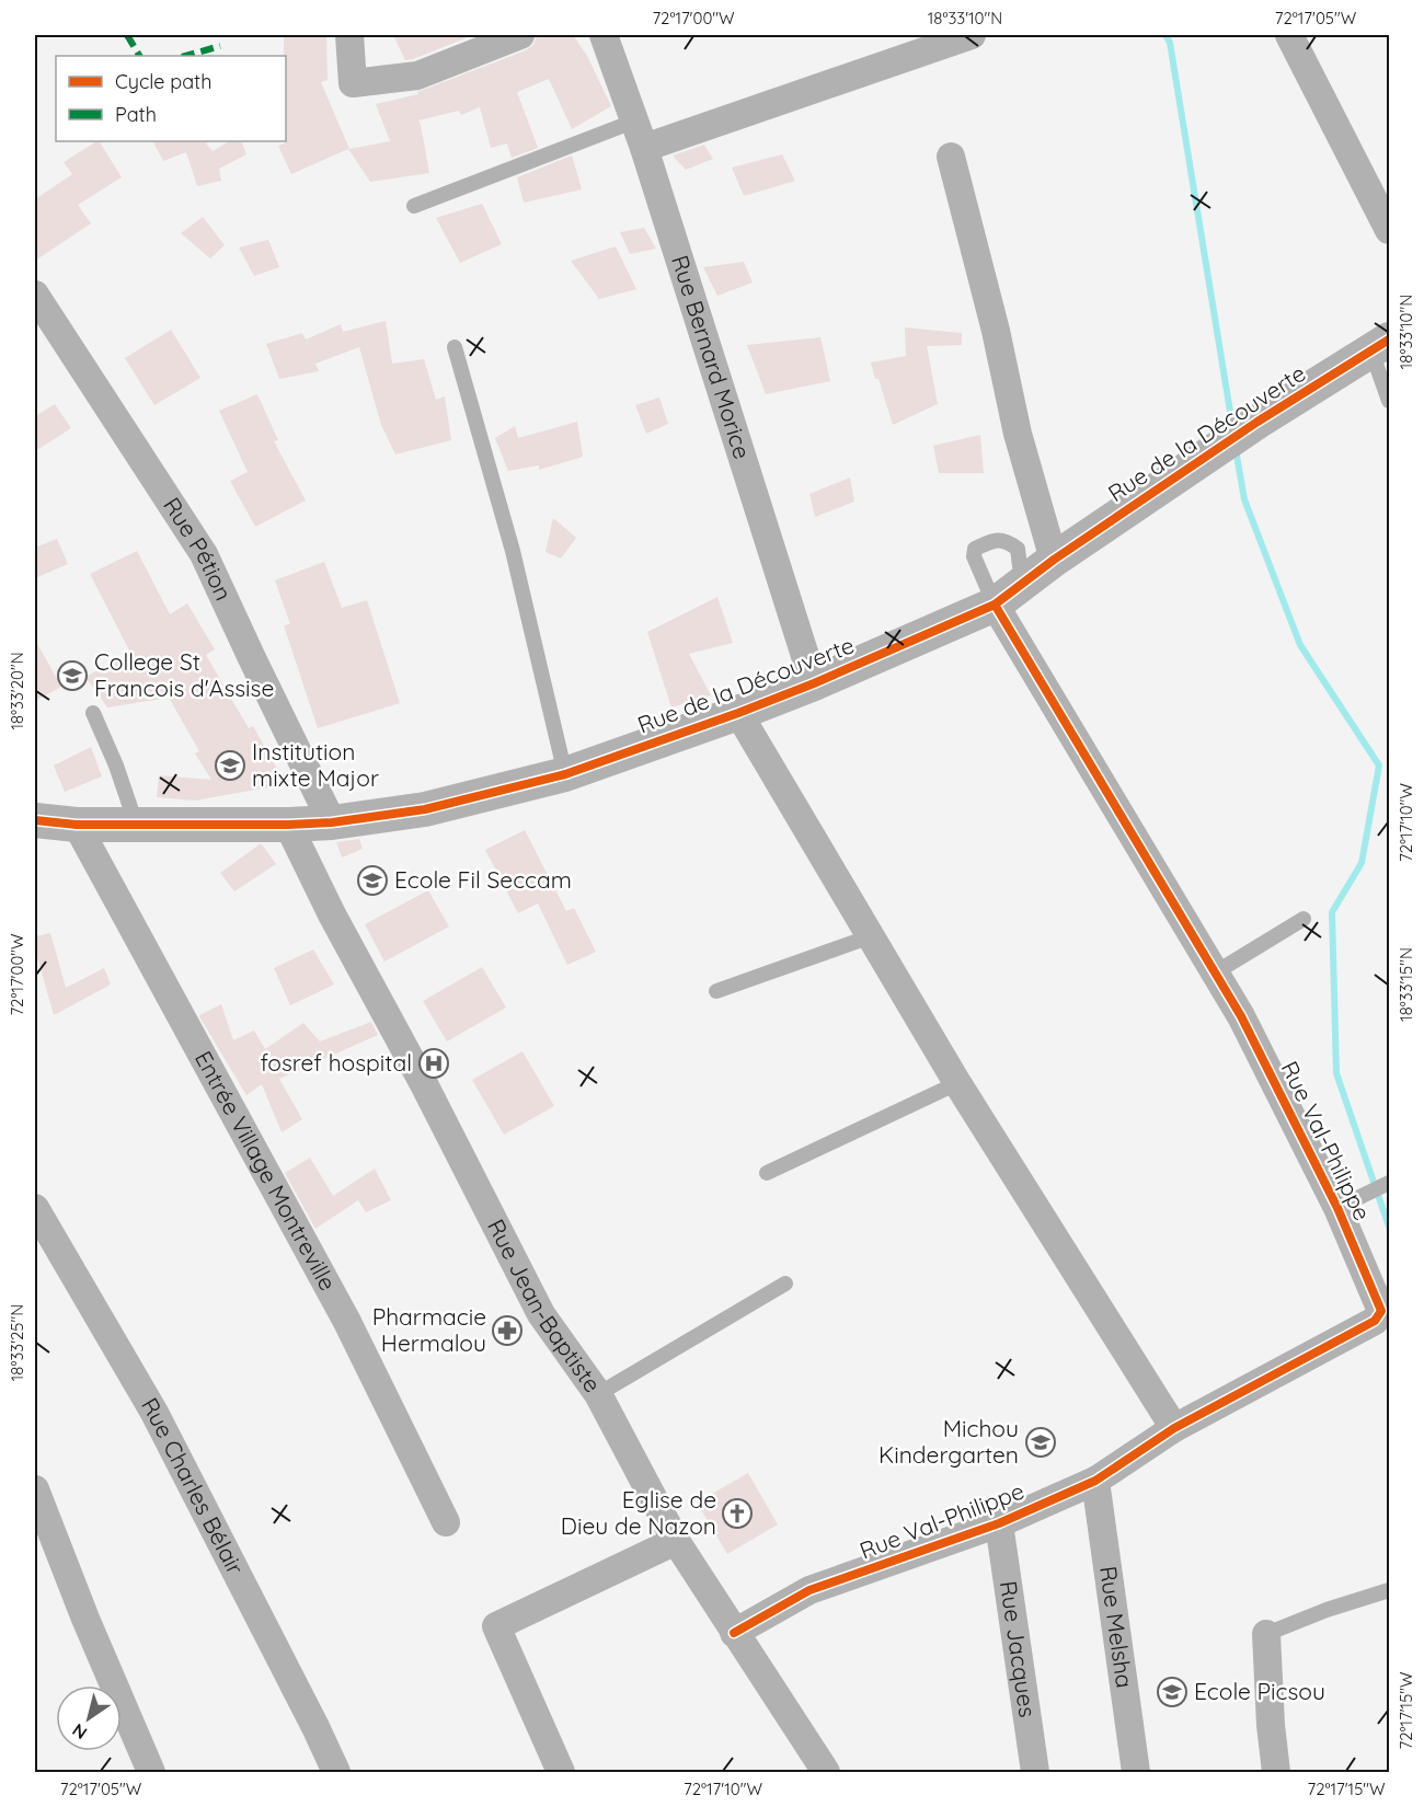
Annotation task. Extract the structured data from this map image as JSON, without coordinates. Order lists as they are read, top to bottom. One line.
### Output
{"streets":{"street":["Rue Bernard Morice","Rue de la Découverte","Rue Pétion","Rue Val-Philippe","Entrée Village Montreville","Rue Jean-Baptiste","Rue Charles Bélair","Rue Melsha","Rue Jacques"]},"crossings":[["Rue Bernard Morice","Rue de la Découverte"],["Rue de la Découverte","Rue Pétion"],["Rue de la Découverte","Rue Val-Philippe"],["Rue de la Découverte","Entrée Village Montreville"],["Rue de la Découverte","Rue Jean-Baptiste"],["Rue Val-Philippe","Rue Jean-Baptiste"],["Rue Val-Philippe","Rue Melsha"],["Rue Val-Philippe","Rue Jacques"]],"places":{"school or university":["College St Francois d'Assise","Institution mixte Major","Ecole Fil Seccam","Michou Kindergarten","Ecole Picsou"],"hospital":["fosref hospital"],"pharmacy":["Pharmacie Hermalou"],"church":["Eglise de Dieu de Nazon"]},"legend":["Cycle path","Path"],"north":"bottom left","coordinates":["72°17'00\"W","18°33'10\"N","72°17'05\"W","18°33'20\"N","72°17'10\"W","18°33'15\"N","18°33'25\"N","72°17'15\"W"]}
